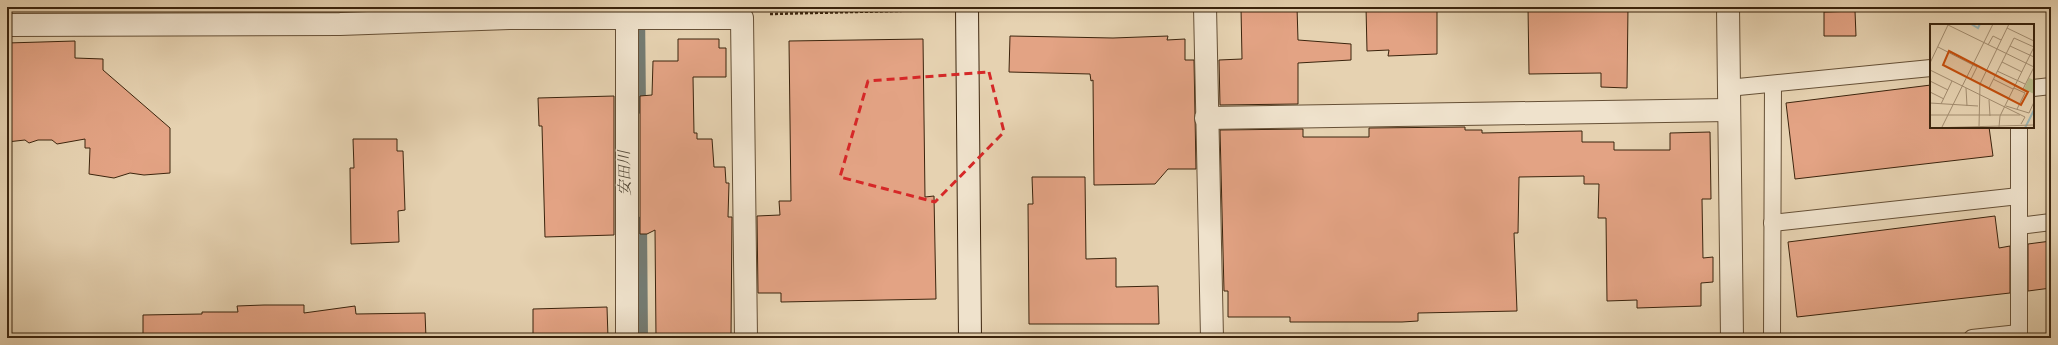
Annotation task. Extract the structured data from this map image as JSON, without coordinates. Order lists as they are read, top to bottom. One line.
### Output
{"water":["安田川"]}
